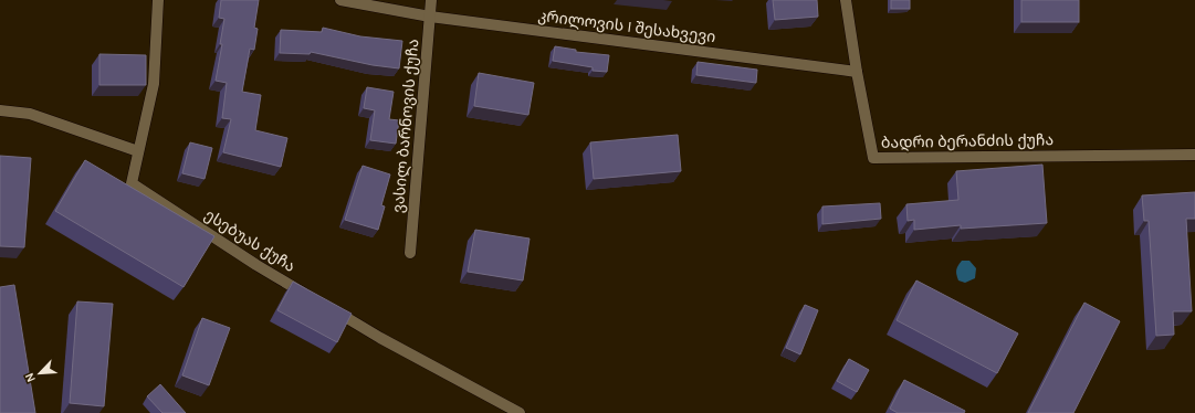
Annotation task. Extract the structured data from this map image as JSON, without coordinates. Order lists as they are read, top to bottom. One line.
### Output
{"streets":{"street":["კრილოვის I შესახვევი","ვასილ ბარნოვის ქუჩა","ბადრი ბერანძის ქუჩა","ესებუას ქუჩა"]},"crossings":[["კრილოვის I შესახვევი","ვასილ ბარნოვის ქუჩა"],["კრილოვის I შესახვევი","ბადრი ბერანძის ქუჩა"]],"north":"bottom left"}
